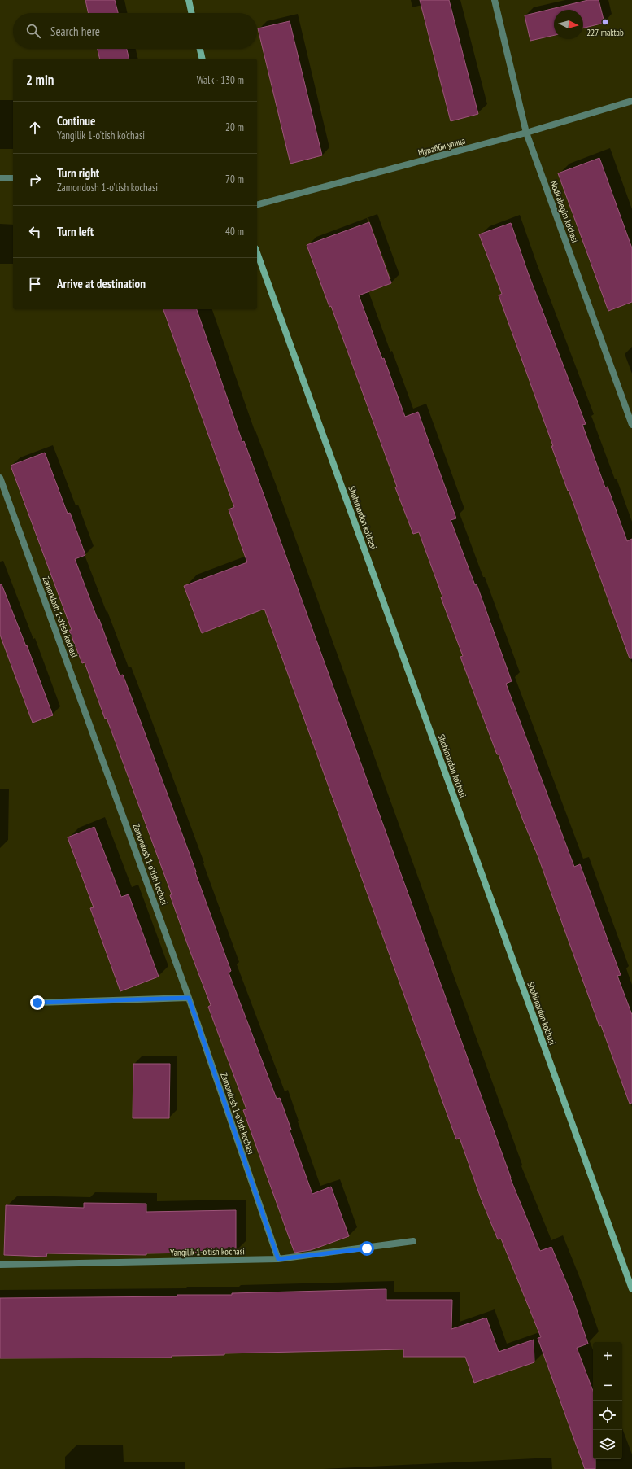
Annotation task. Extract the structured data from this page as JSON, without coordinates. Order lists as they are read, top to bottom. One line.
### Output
{"streets":{"main road":["Shohimardon ko'chasi"],"street":["Мурабби улица","Nodirabegim ko'chasi","Zamondosh 1-o'tish kochasi","Yangilik 1-o'tish ko'chasi"]},"crossings":[["Мурабби улица","Nodirabegim ko'chasi"],["Zamondosh 1-o'tish kochasi","Yangilik 1-o'tish ko'chasi"]],"places":["227-maktab"],"north":"right","page":{"search":"Search here","heading":["2 min","Walk · 130 m"],"list":[["Continue","Yangilik 1-o'tish ko'chasi","20 m"],["Turn right","Zamondosh 1-o'tish kochasi","70 m"],["Turn left","40 m"],"Arrive at destination"],"map_buttons":["+","−"]}}
